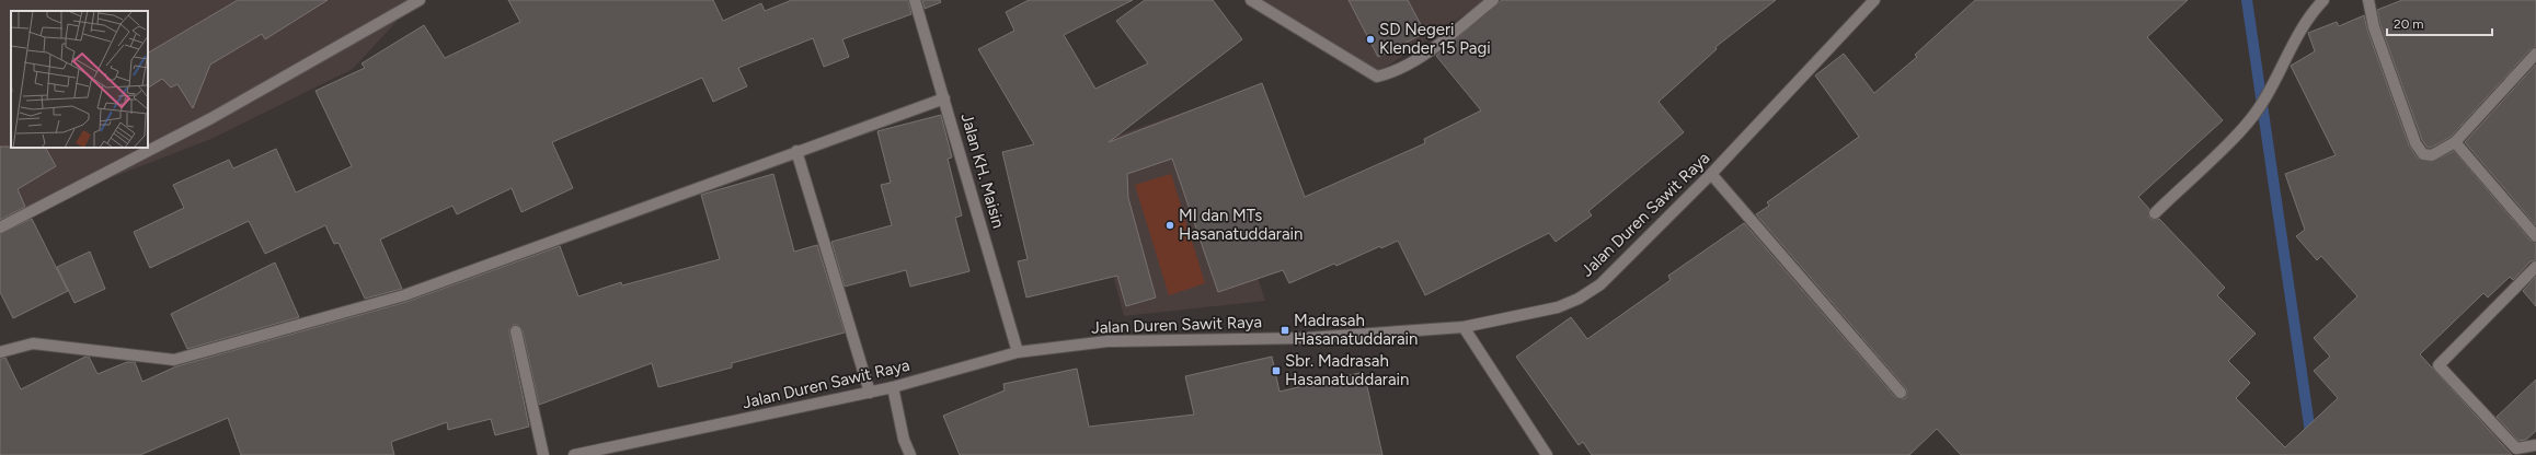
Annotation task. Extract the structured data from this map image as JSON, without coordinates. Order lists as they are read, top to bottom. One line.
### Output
{"streets":{"street":["Jalan KH. Maisin","Jalan Duren Sawit Raya"]},"crossings":[["Jalan KH. Maisin","Jalan Duren Sawit Raya"]],"places":{"other":["SD Negeri Klender 15 Pagi","MI dan MTs Hasanatuddarain"],"transit":["Madrasah Hasanatuddarain","Sbr. Madrasah Hasanatuddarain"]},"scale_bar":"20 m"}
